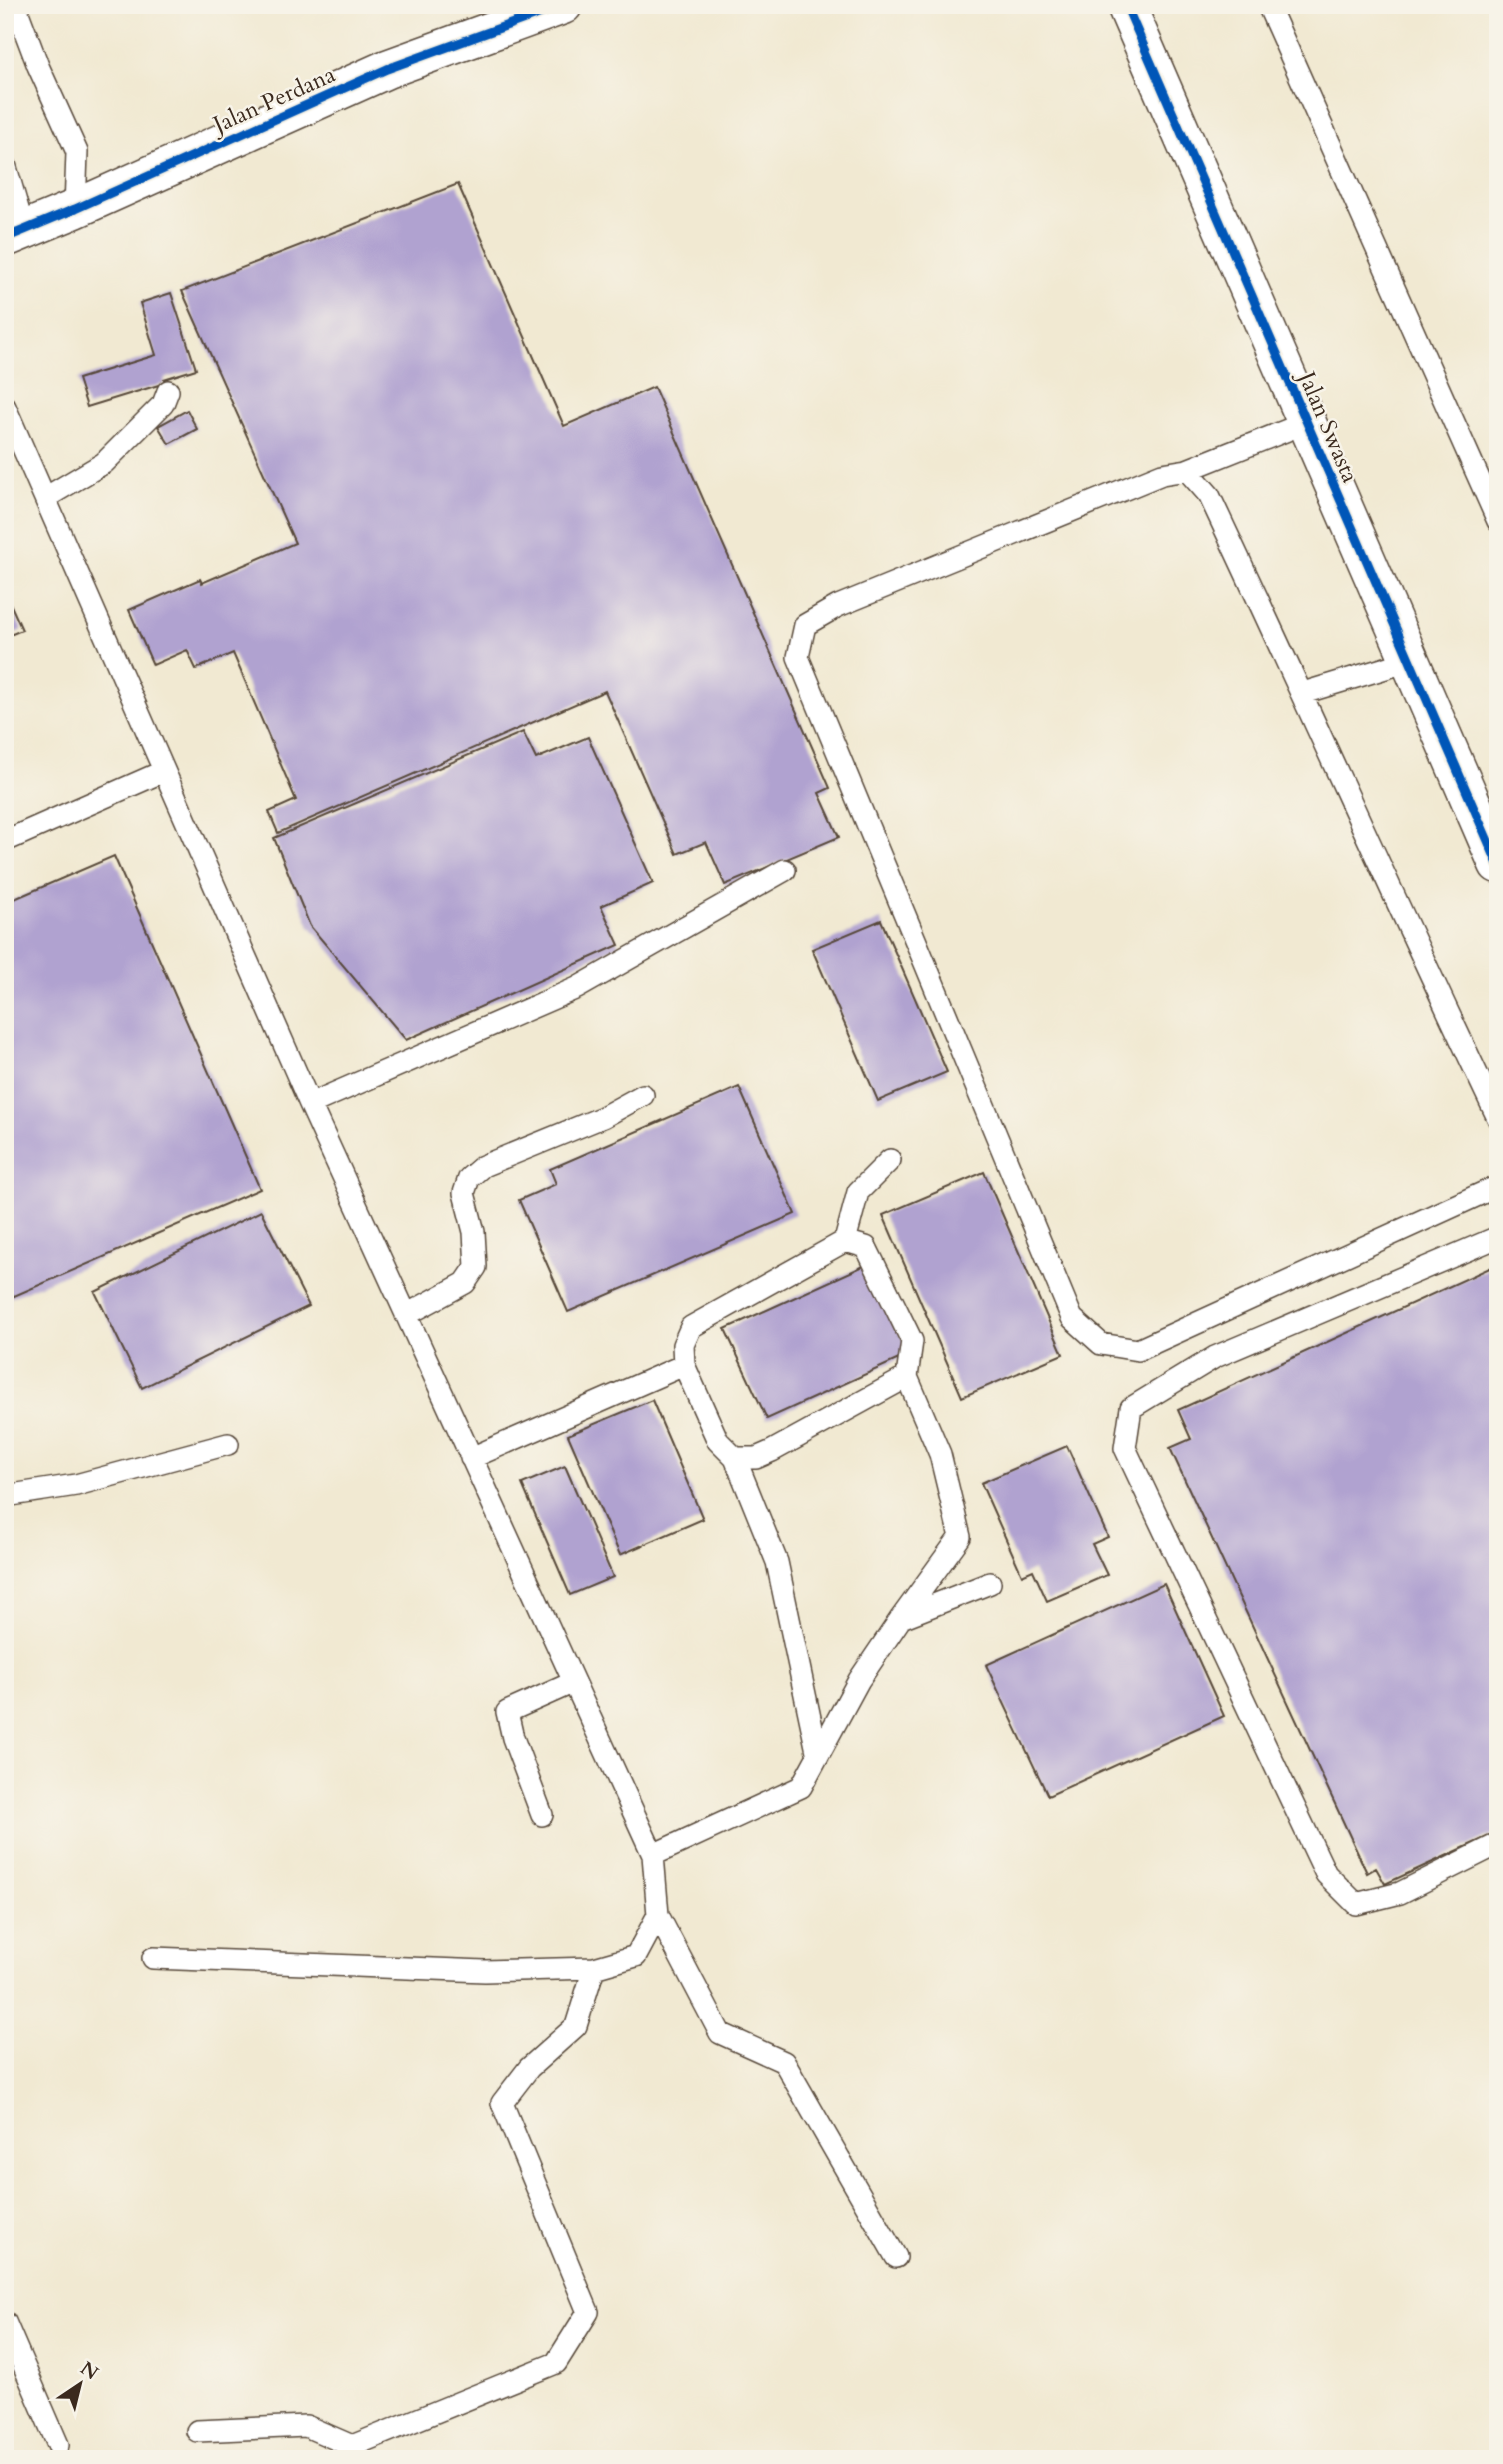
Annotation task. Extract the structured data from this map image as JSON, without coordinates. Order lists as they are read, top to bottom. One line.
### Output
{"streets":{"street":["Jalan Perdana","Jalan Swasta"]},"north":"top right"}
